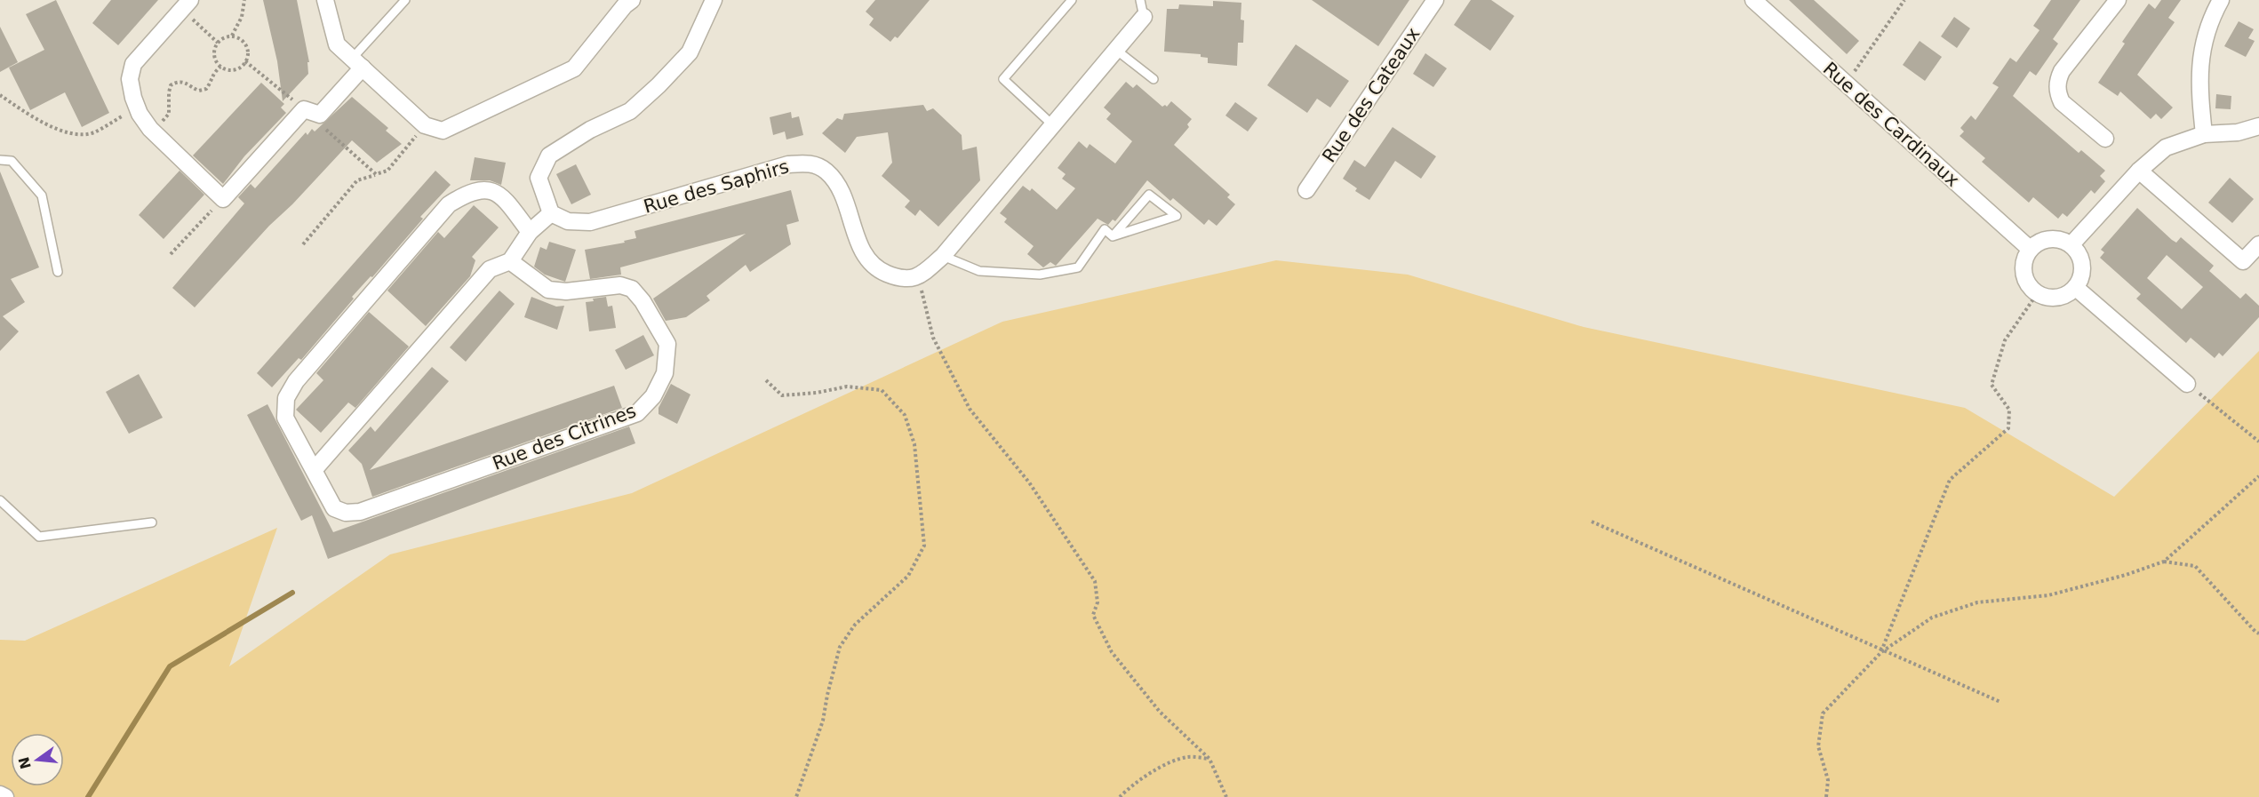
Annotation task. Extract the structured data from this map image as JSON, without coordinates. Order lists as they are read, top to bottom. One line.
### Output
{"streets":{"street":["Rue des Cateaux","Rue des Cardinaux","Rue des Saphirs","Rue des Citrines"]},"north":"left"}
